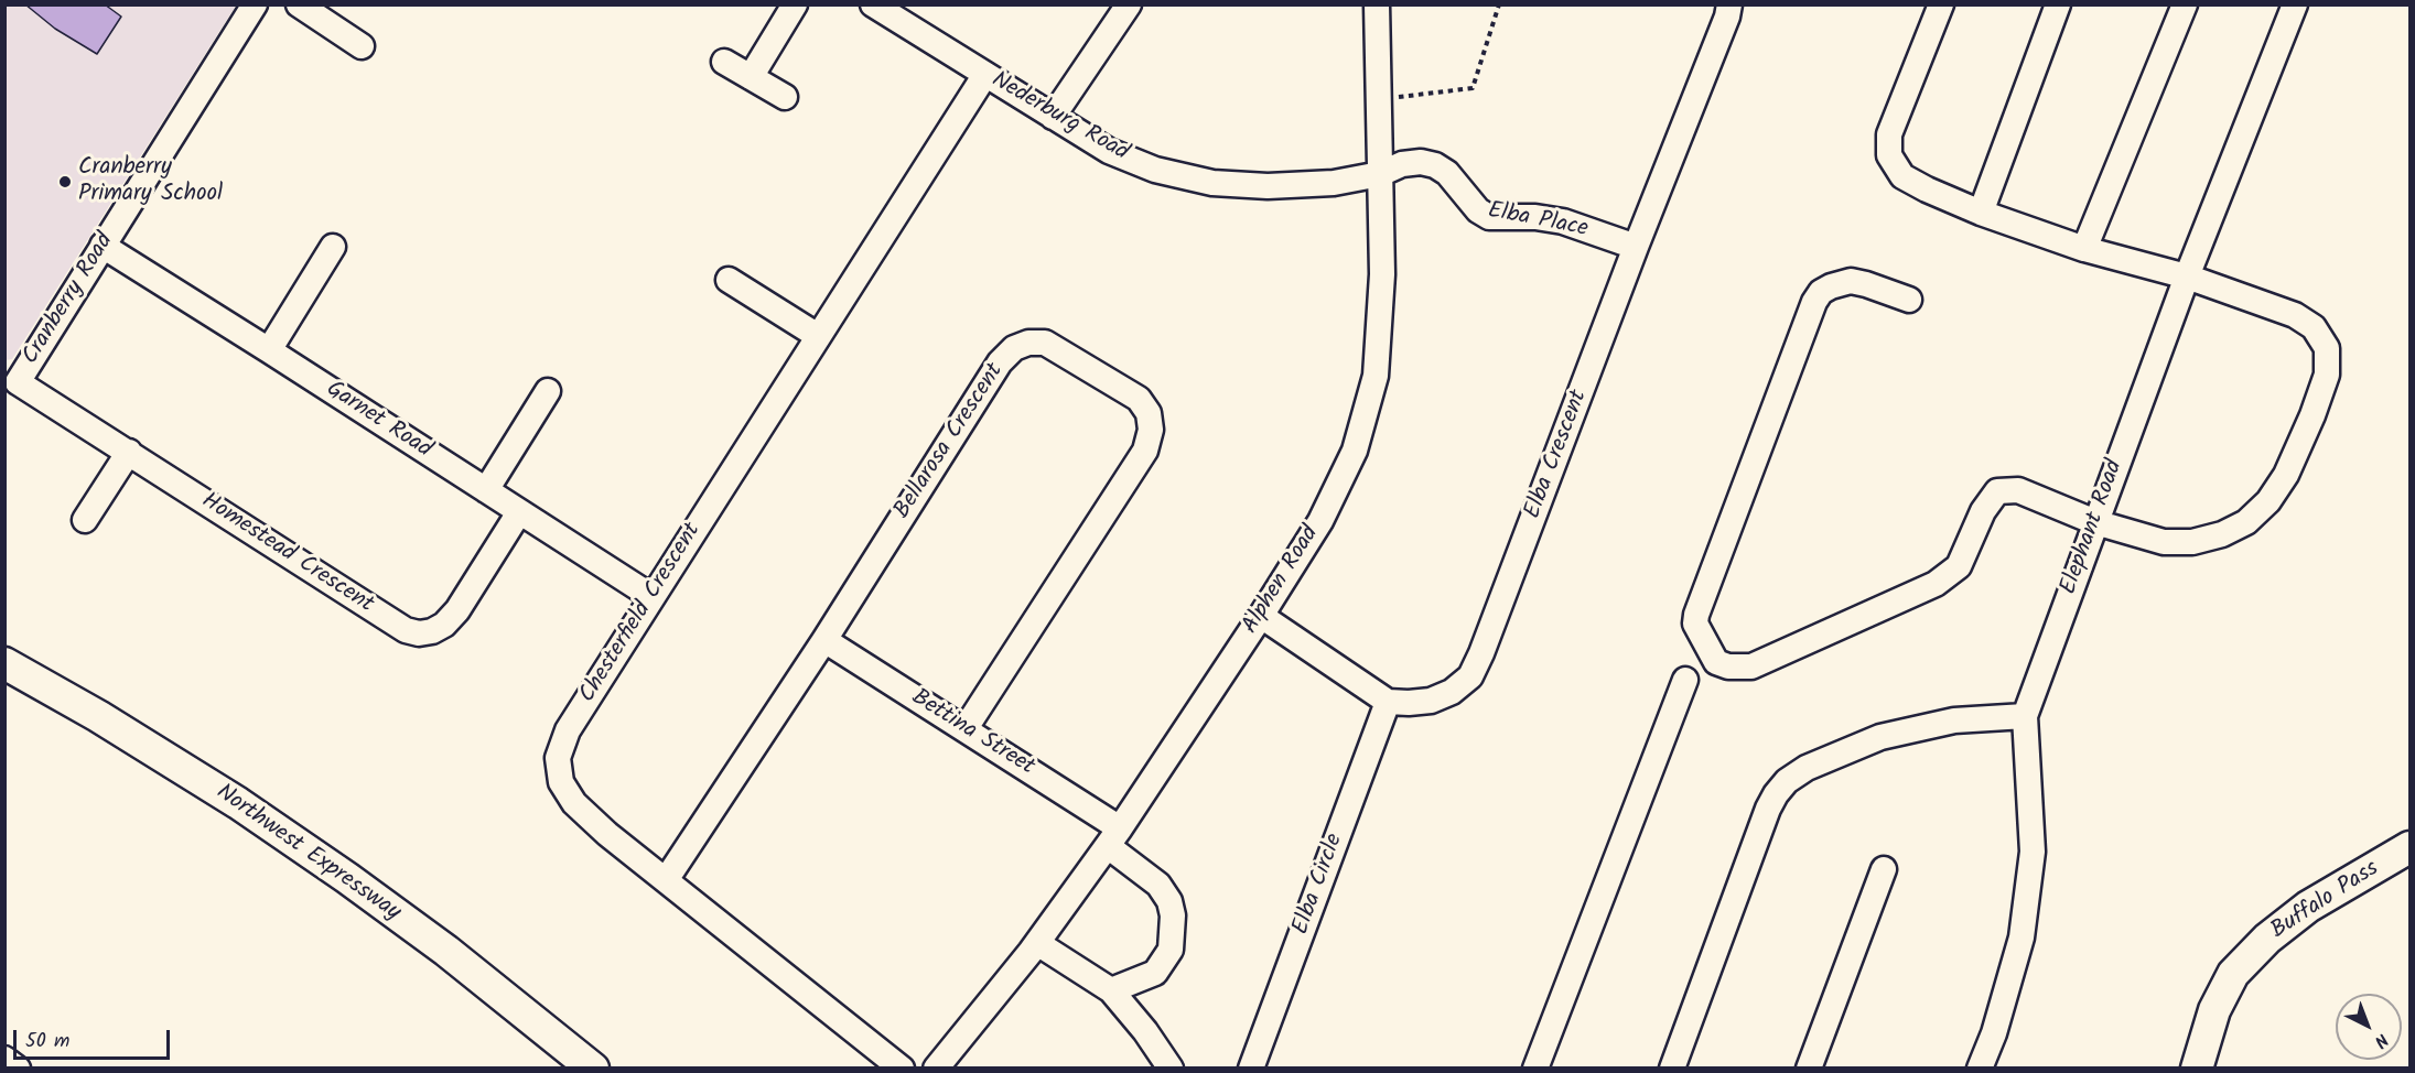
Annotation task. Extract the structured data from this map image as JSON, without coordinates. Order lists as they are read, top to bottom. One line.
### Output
{"streets":{"main road":["Northwest Expressway","Buffalo Pass"],"street":["Nederburg Road","Elba Place","Cranberry Road","Garnet Road","Bellarosa Crescent","Elba Crescent","Elephant Road","Homestead Crescent","Alphen Road","Chesterfield Crescent","Bettina Street","Elba Circle"]},"crossings":[["Nederburg Road","Elba Place"],["Nederburg Road","Alphen Road"],["Nederburg Road","Chesterfield Crescent"],["Elba Place","Elba Crescent"],["Elba Place","Alphen Road"],["Cranberry Road","Garnet Road"],["Cranberry Road","Homestead Crescent"],["Garnet Road","Homestead Crescent"],["Garnet Road","Chesterfield Crescent"],["Bellarosa Crescent","Chesterfield Crescent"],["Bellarosa Crescent","Bettina Street"],["Elba Crescent","Elba Circle"],["Alphen Road","Bettina Street"]],"places":["Cranberry Primary School"],"scale_bar":"50 m","north":"bottom right"}
